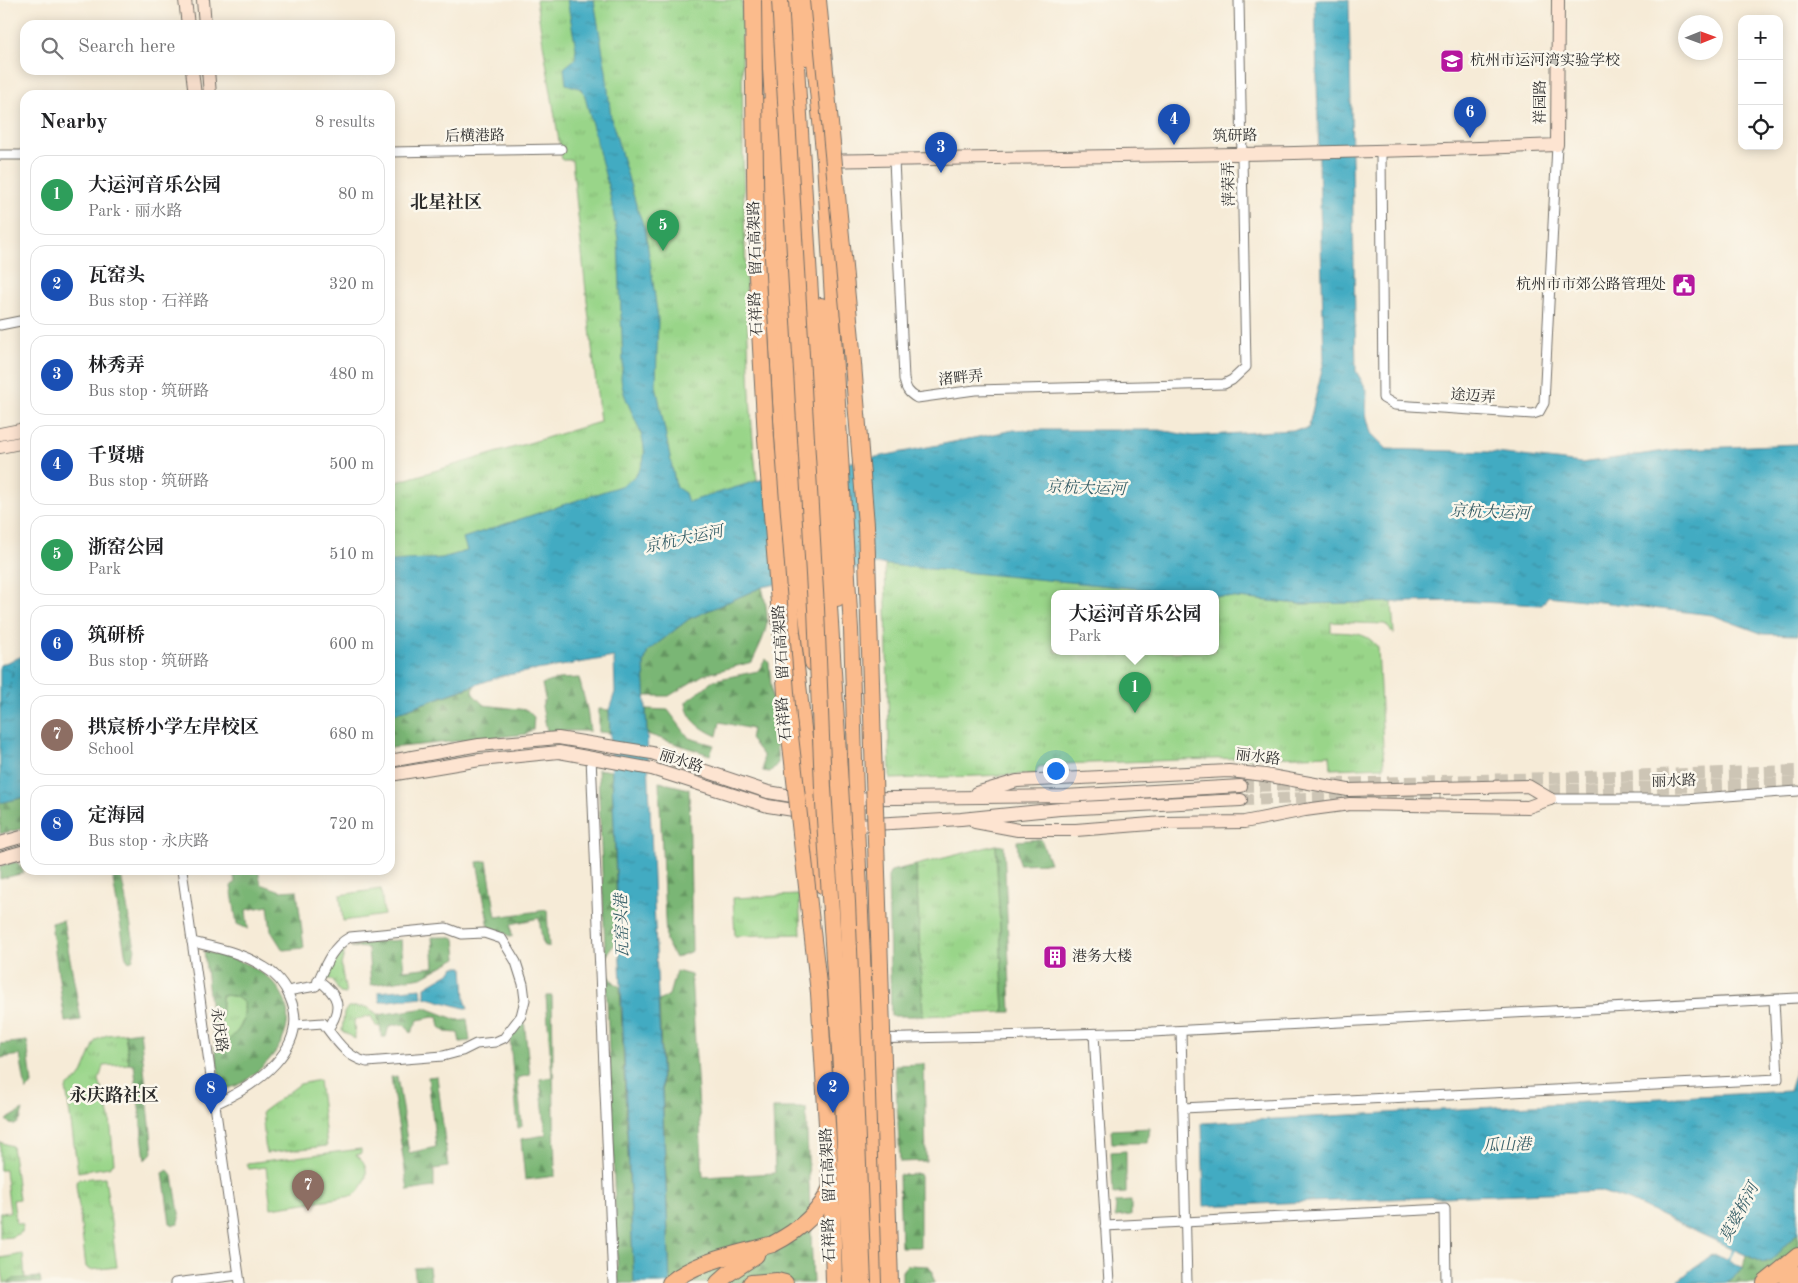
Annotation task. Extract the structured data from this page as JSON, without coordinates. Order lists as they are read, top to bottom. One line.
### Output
{"streets":{"highway":["留石高架路"],"main road":["石祥路"],"street":["祥园路","后横港路","筑研路","萍荣弄","渚畔弄","途迈弄","丽水路","永庆路"]},"crossings":[["祥园路","筑研路"],["祥园路","途迈弄"],["筑研路","萍荣弄"],["筑研路","渚畔弄"],["筑研路","途迈弄"],["萍荣弄","渚畔弄"],["石祥路","丽水路"]],"districts":["北星社区","永庆路社区"],"water":["京杭大运河","瓦窑头港","瓜山港","莫婆桥河"],"places":{"school or university":["杭州市运河湾实验学校"],"public building":["杭州市市郊公路管理处"],"building":["港务大楼"]},"north":"right","page":{"map_buttons":["+","−"],"search":"Search here","heading":["Nearby","8 results"],"pins":["6","4","3","5","1","2","8","7"],"list":[{"mark":"1","name":"大运河音乐公园","note":"Park · 丽水路","value":"80 m"},{"mark":"2","name":"瓦窑头","note":"Bus stop · 石祥路","value":"320 m"},{"mark":"3","name":"林秀弄","note":"Bus stop · 筑研路","value":"480 m"},{"mark":"4","name":"千贤塘","note":"Bus stop · 筑研路","value":"500 m"},{"mark":"5","name":"浙窑公园","note":"Park","value":"510 m"},{"mark":"6","name":"筑研桥","note":"Bus stop · 筑研路","value":"600 m"},{"mark":"7","name":"拱宸桥小学左岸校区","note":"School","value":"680 m"},{"mark":"8","name":"定海园","note":"Bus stop · 永庆路","value":"720 m"}],"popup":["大运河音乐公园","Park"]}}
